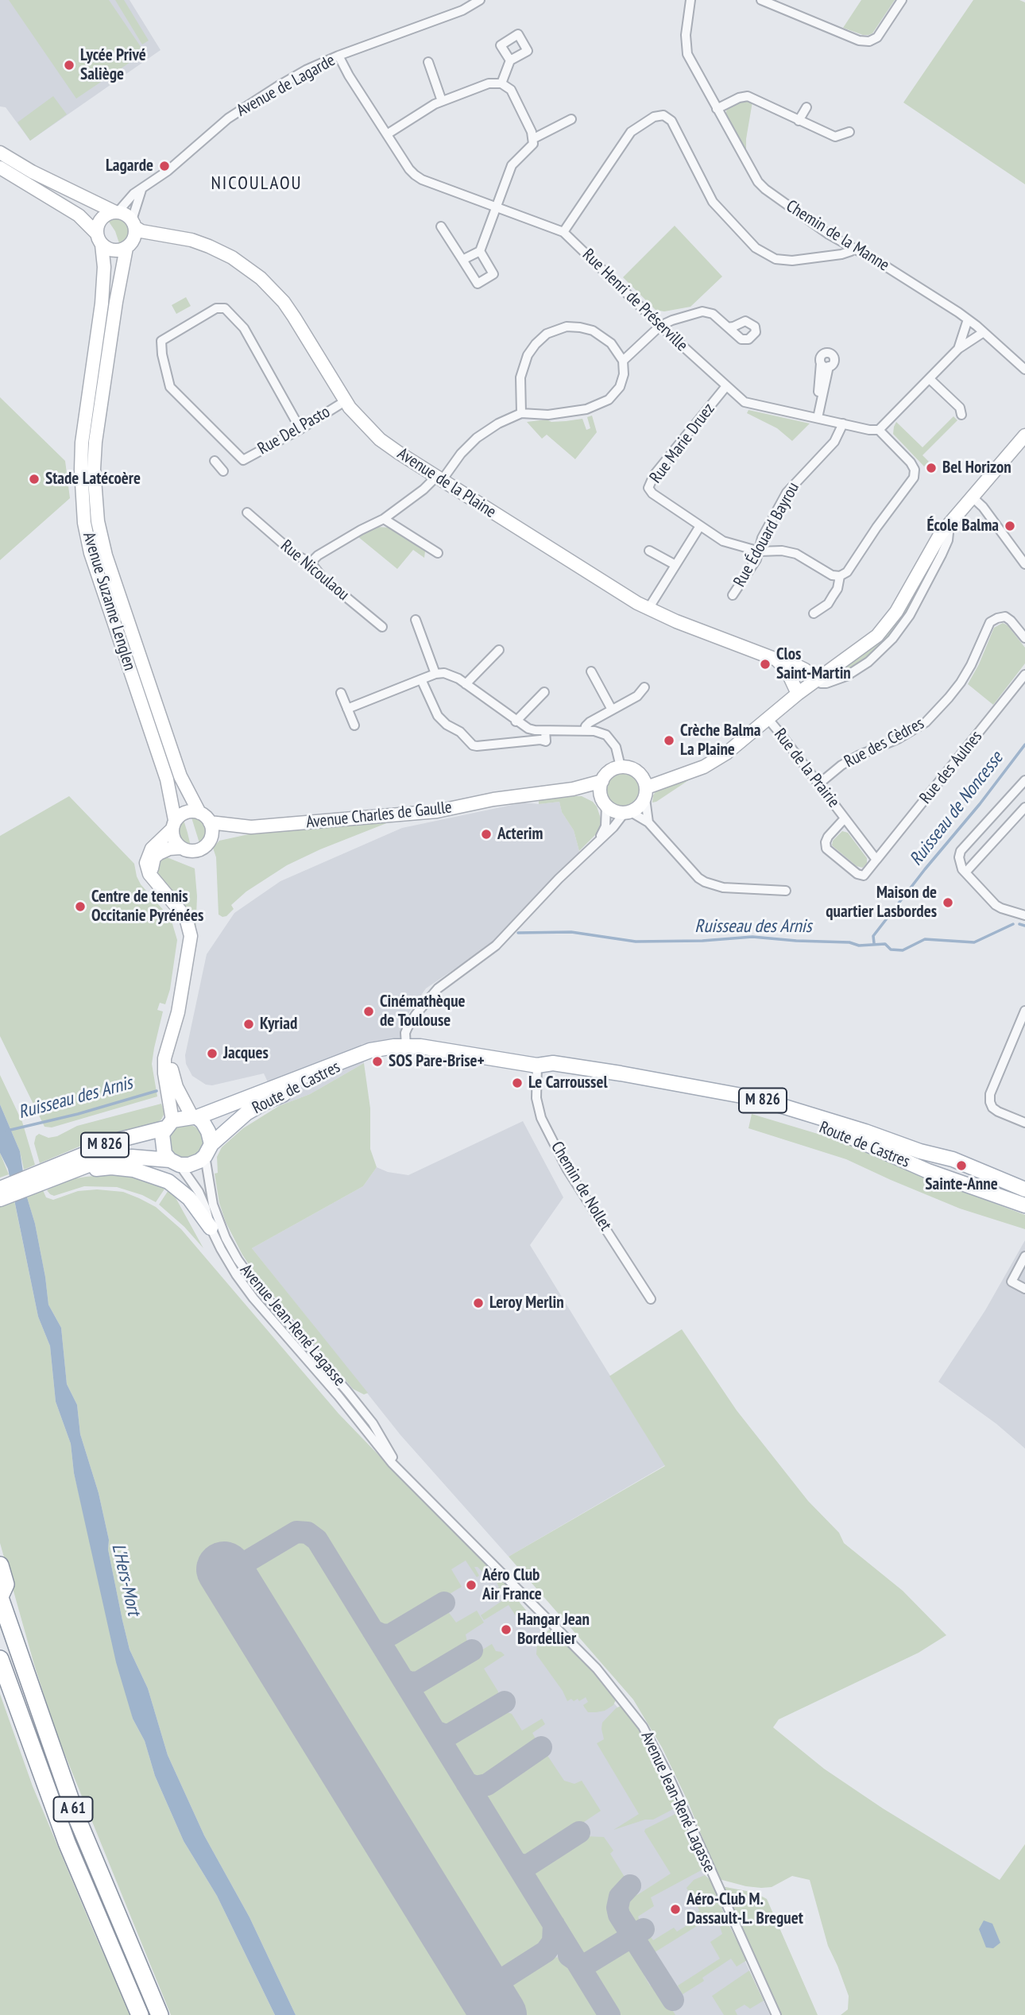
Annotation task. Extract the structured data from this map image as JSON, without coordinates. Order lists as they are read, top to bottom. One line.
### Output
{"streets":{"highway":["A 61"],"main road":["Route de Castres","M 826"],"street":["Avenue de Lagarde","Chemin de la Manne","Rue Henri de Préserville","Rue Del Pasto","Rue Marie Druez","Avenue de la Plaine","Rue Édouard Bayrou","Rue Nicoulaou","Avenue Suzanne Lenglen","Rue des Cèdres","Rue des Aulnes","Rue de la Prairie","Avenue Charles de Gaulle","Chemin de Nollet","Avenue Jean-René Lagasse"]},"crossings":[["Avenue de Lagarde","Rue Henri de Préserville"],["Avenue de Lagarde","Avenue de la Plaine"],["Avenue de Lagarde","Avenue Suzanne Lenglen"],["Rue Henri de Préserville","Rue Marie Druez"],["Rue Henri de Préserville","Rue Édouard Bayrou"],["Rue Del Pasto","Avenue de la Plaine"],["Rue Marie Druez","Rue Édouard Bayrou"],["Avenue de la Plaine","Avenue Suzanne Lenglen"],["Avenue Suzanne Lenglen","Avenue Charles de Gaulle"],["Rue des Cèdres","Rue de la Prairie"],["Rue des Aulnes","Rue de la Prairie"],["Route de Castres","M 826"],["Route de Castres","Chemin de Nollet"],["Route de Castres","Avenue Jean-René Lagasse"],["M 826","Avenue Jean-René Lagasse"]],"districts":["NICOULAOU"],"water":["Ruisseau de Noncesse","Ruisseau des Arnis","L'Hers-Mort"],"places":["Lycée Privé Saliège","Lagarde","Bel Horizon","Stade Latécoère","École Balma","Clos Saint-Martin","Crèche Balma La Plaine","Acterim","Maison de quartier Lasbordes","Centre de tennis Occitanie Pyrénées","Cinémathèque de Toulouse","Kyriad","Jacques","SOS Pare-Brise+","Le Carroussel","Sainte-Anne","Leroy Merlin","Aéro Club Air France","Hangar Jean Bordellier","Aéro-Club M. Dassault-L. Breguet"]}
